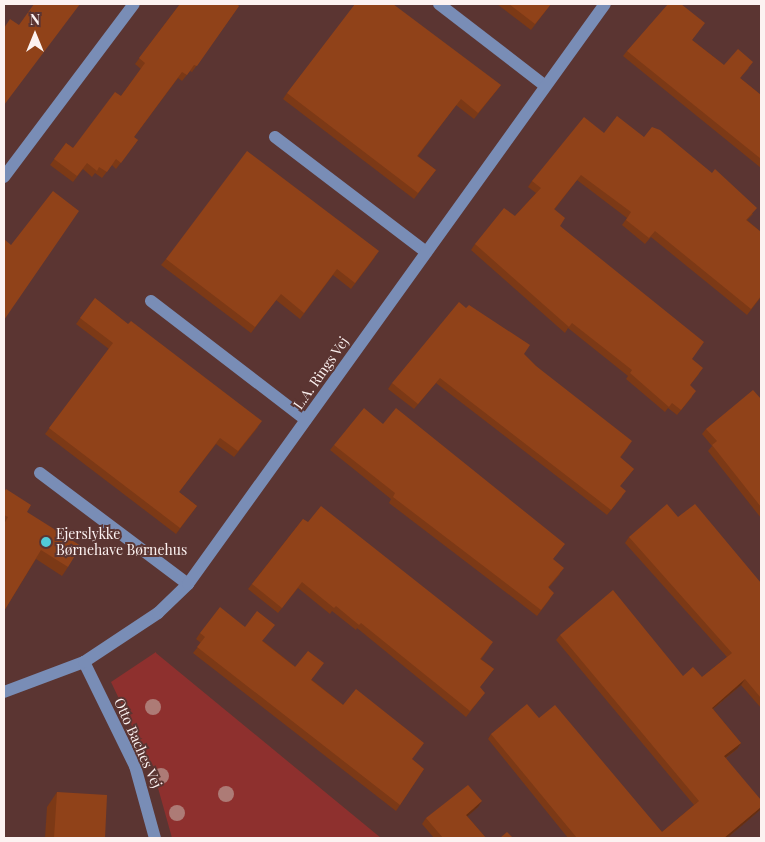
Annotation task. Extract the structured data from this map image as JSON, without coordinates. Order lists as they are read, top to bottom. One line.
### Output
{"streets":{"street":["L.A. Rings Vej","Otto Baches Vej"]},"crossings":[["L.A. Rings Vej","Otto Baches Vej"]],"places":["Ejerslykke Børnehave Børnehus"],"north":"top"}
